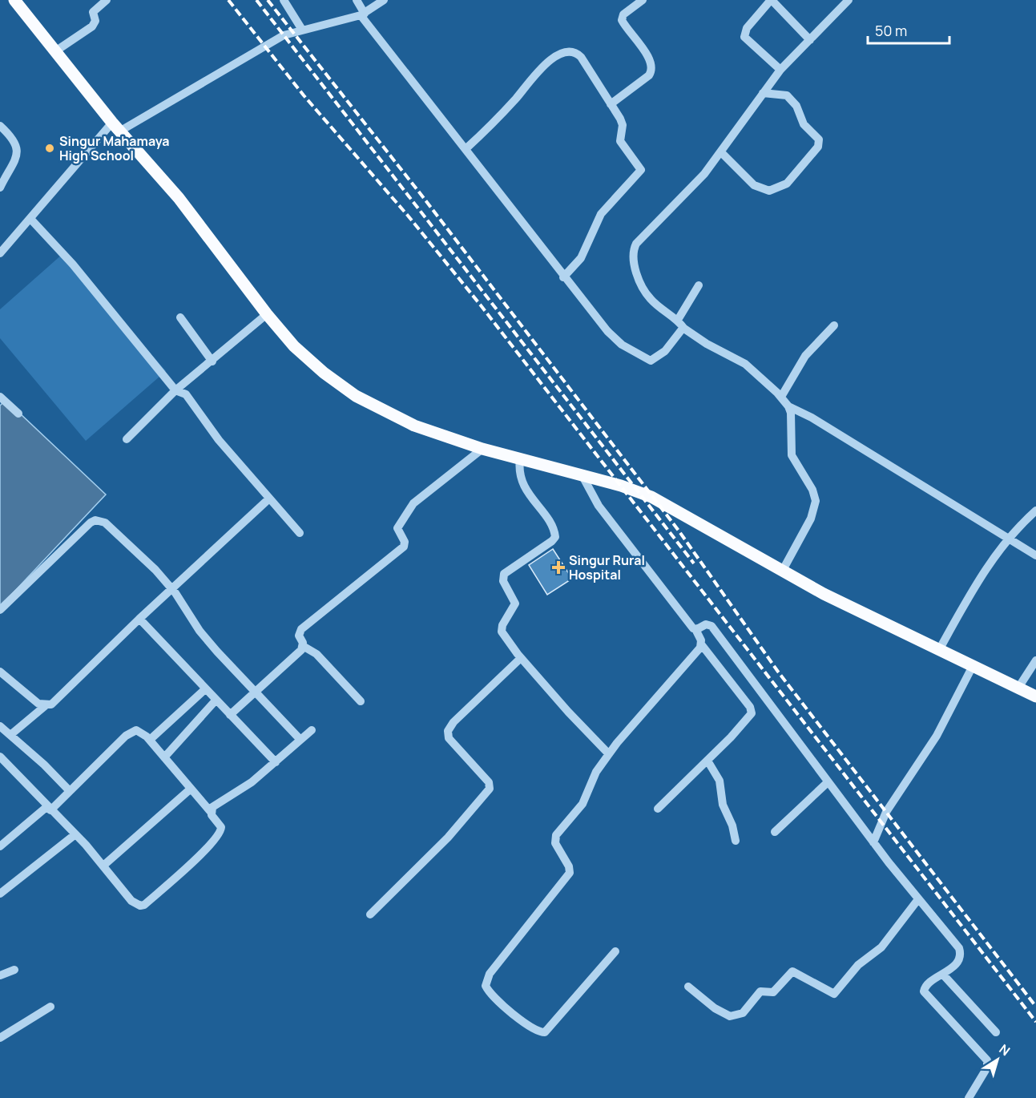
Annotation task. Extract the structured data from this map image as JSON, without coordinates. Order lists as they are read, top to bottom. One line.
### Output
{"places":{"other":["Singur Mahamaya High School"],"health":["Singur Rural Hospital"]},"scale_bar":"50 m","north":"top right"}
